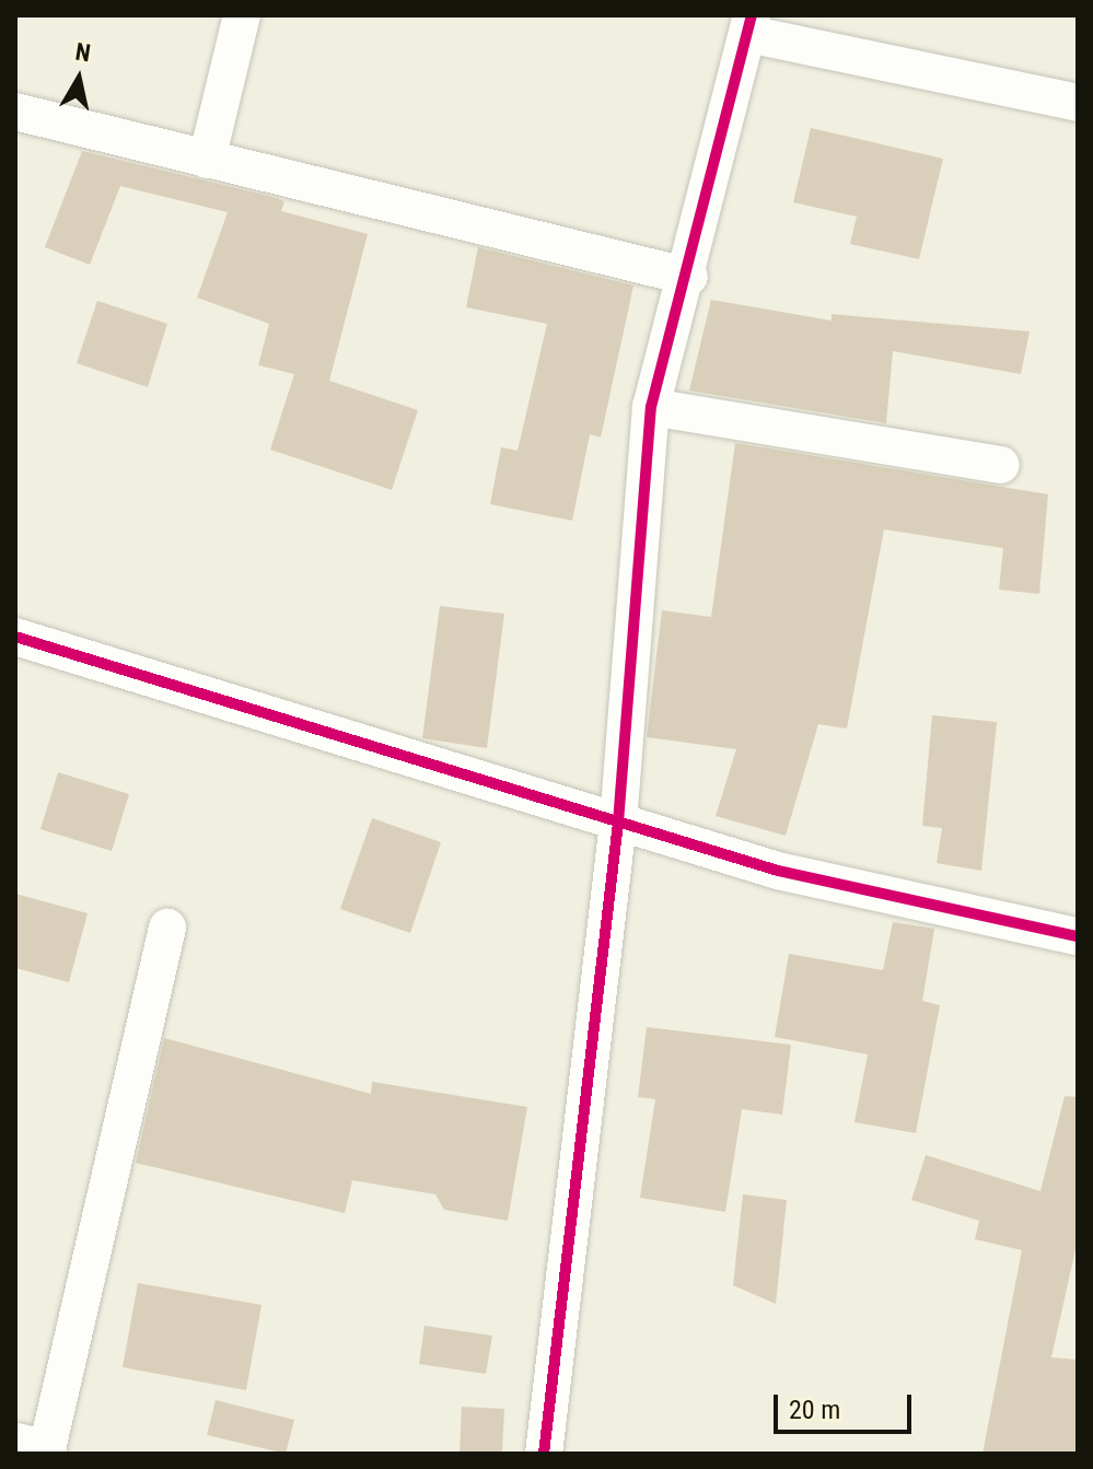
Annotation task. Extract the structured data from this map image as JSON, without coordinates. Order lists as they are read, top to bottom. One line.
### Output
{"scale_bar":"20 m","north":"top"}
